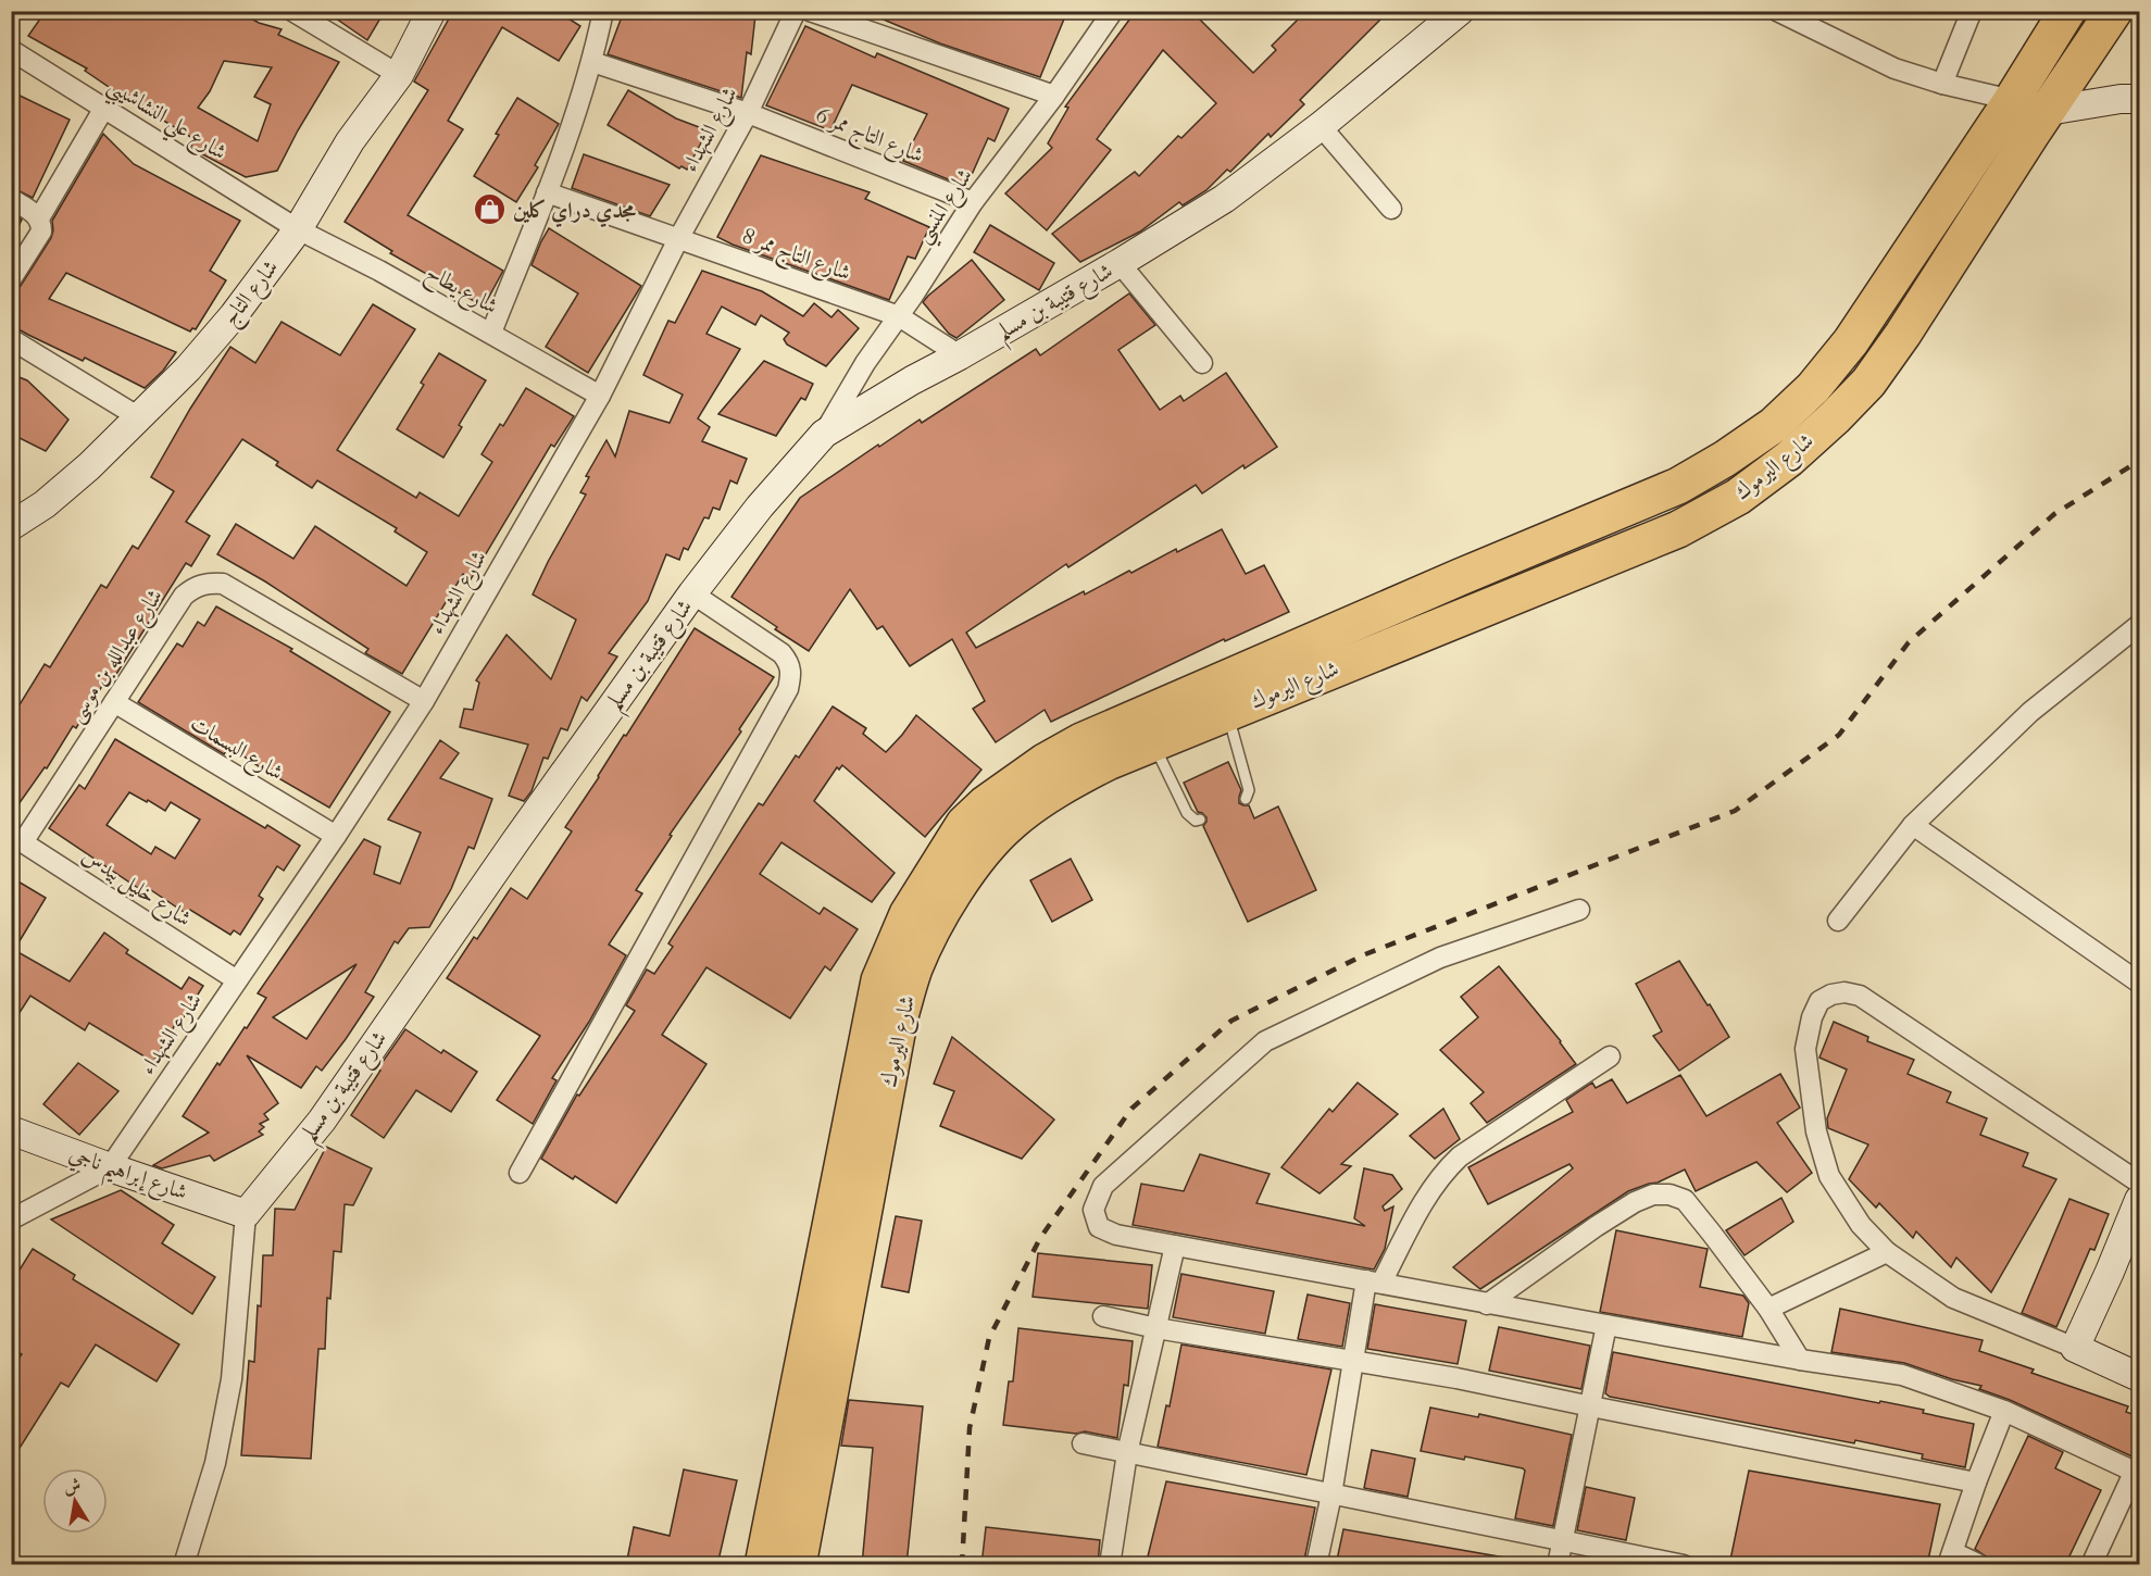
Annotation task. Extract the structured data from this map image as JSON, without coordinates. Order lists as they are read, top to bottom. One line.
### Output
{"streets":{"highway":["شارع اليرموك"],"street":["شارع علي النشاشيبي","شارع الشهداء","شارع التاج ممر 6","شارع المنسي","شارع التاج ممر 8","شارع يطاح","شارع التاج","شارع قتيبة بن مسلم","شارع عبدالله بن موسى","شارع البسمات","شارع خليل بيدس","شارع إبراهيم ناجي"]},"crossings":[["شارع علي النشاشيبي","شارع يطاح"],["شارع علي النشاشيبي","شارع التاج"],["شارع الشهداء","شارع التاج ممر 6"],["شارع الشهداء","شارع التاج ممر 8"],["شارع الشهداء","شارع يطاح"],["شارع الشهداء","شارع عبدالله بن موسى"],["شارع الشهداء","شارع البسمات"],["شارع الشهداء","شارع خليل بيدس"],["شارع الشهداء","شارع إبراهيم ناجي"],["شارع التاج ممر 6","شارع المنسي"],["شارع المنسي","شارع التاج ممر 8"],["شارع المنسي","شارع قتيبة بن مسلم"],["شارع التاج ممر 8","شارع قتيبة بن مسلم"],["شارع يطاح","شارع التاج"],["شارع قتيبة بن مسلم","شارع إبراهيم ناجي"],["شارع عبدالله بن موسى","شارع البسمات"],["شارع عبدالله بن موسى","شارع خليل بيدس"]],"places":{"shop":["مجدي دراي كلين"]},"north":"top"}
